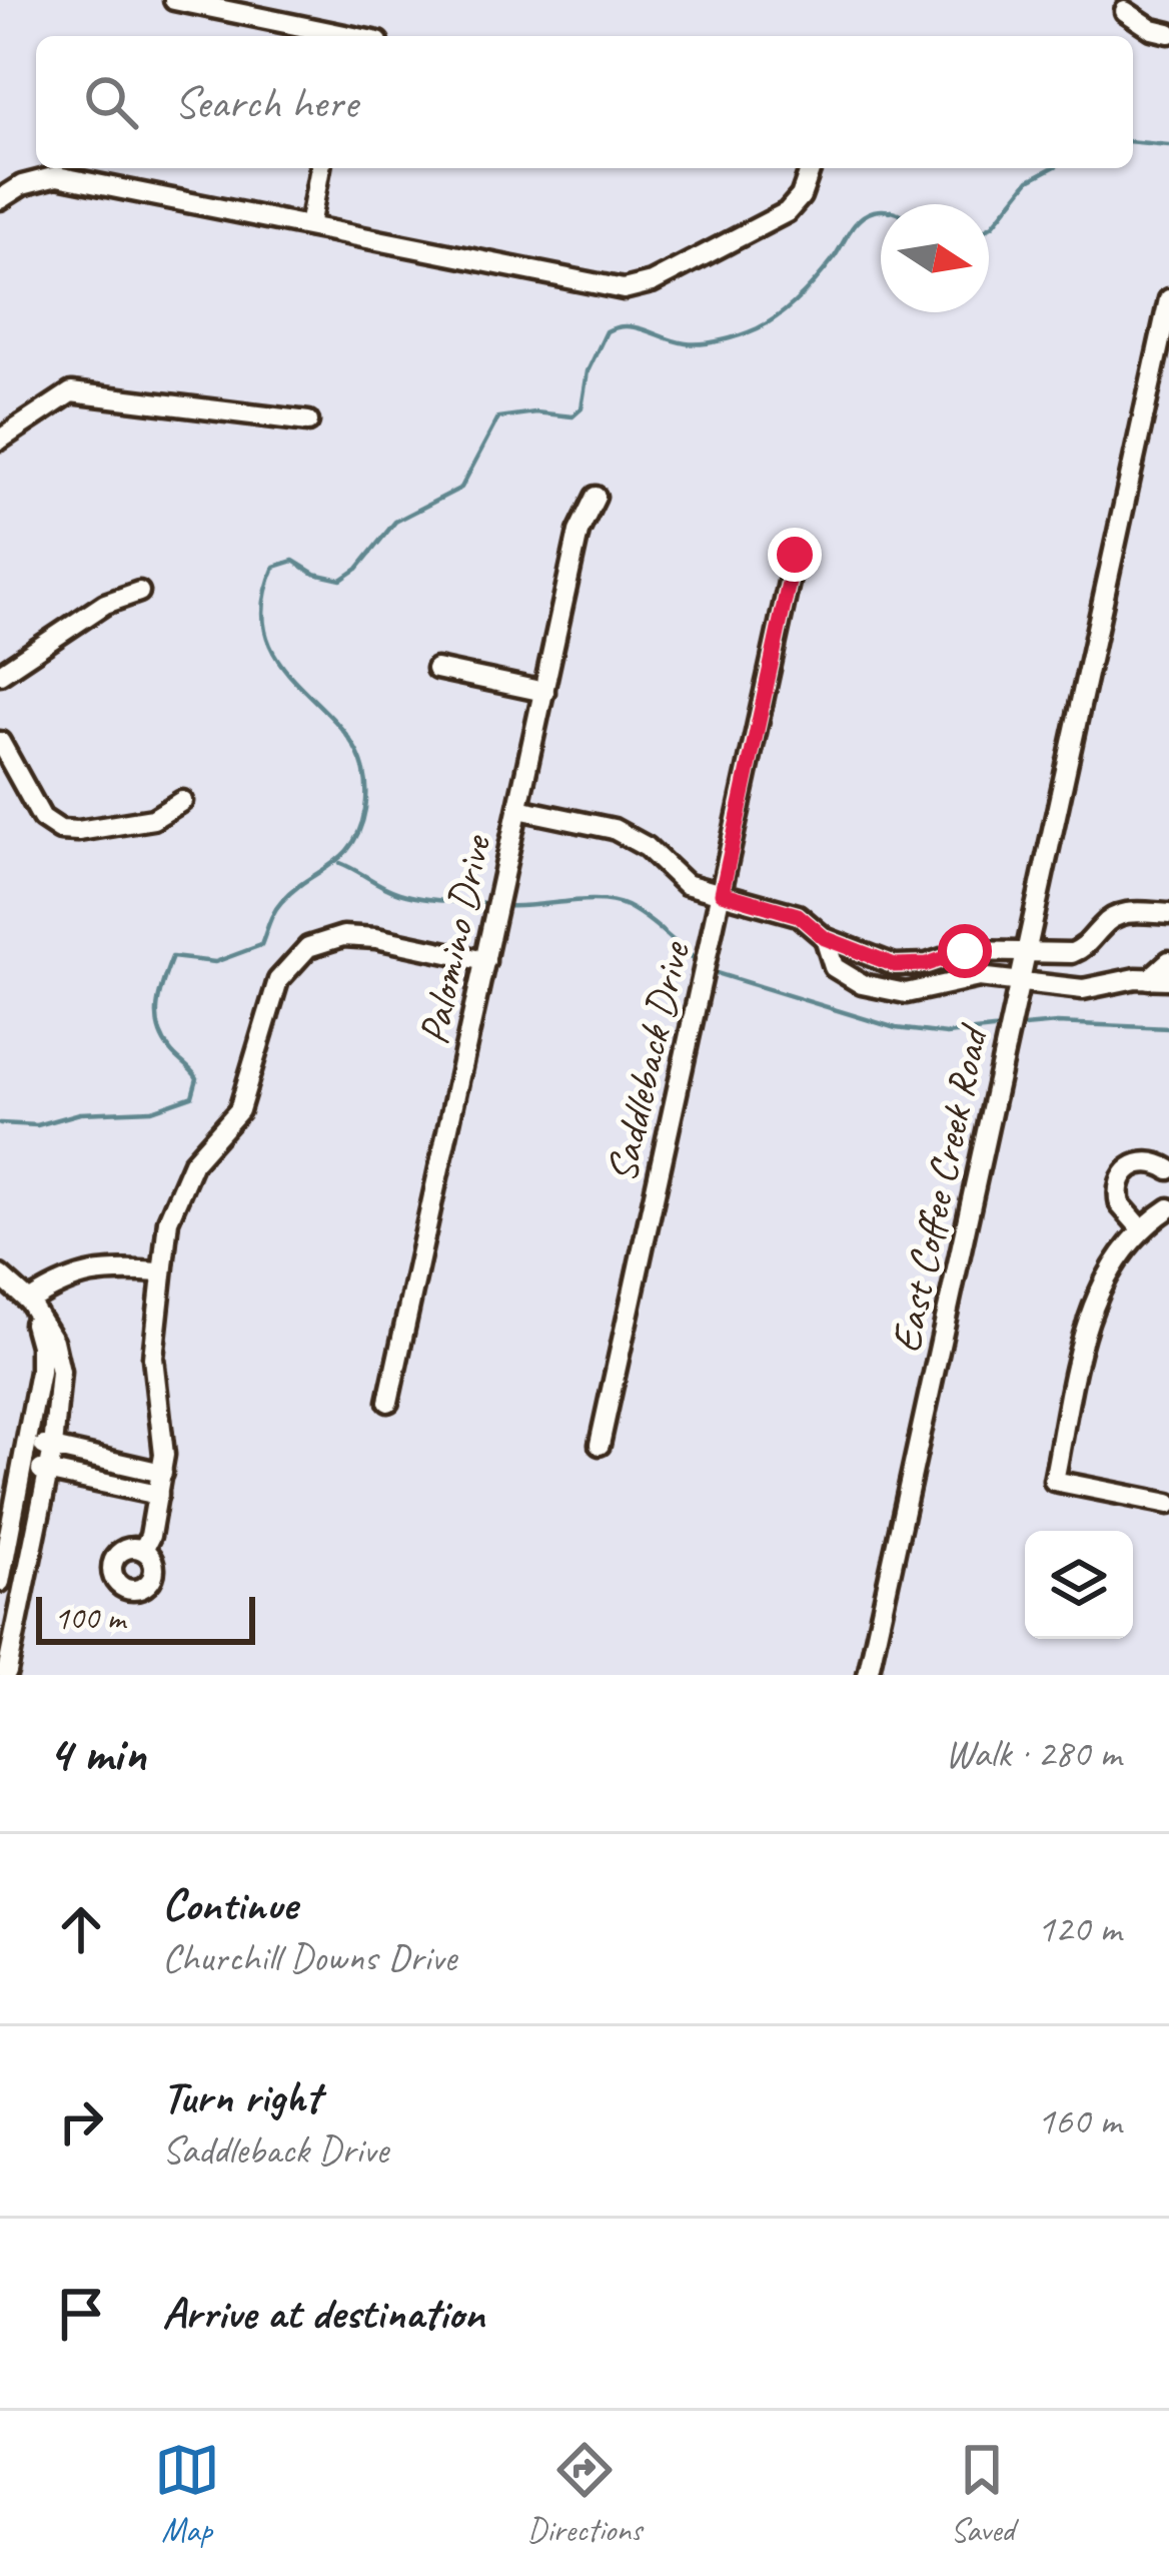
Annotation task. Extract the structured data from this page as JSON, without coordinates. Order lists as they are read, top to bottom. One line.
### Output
{"streets":{"street":["Palomino Drive","Saddleback Drive","East Coffee Creek Road"]},"scale_bar":"100 m","north":"right","page":{"search":"Search here","scale":"100 m","heading":["4 min","Walk · 280 m"],"list":[["Continue","Churchill Downs Drive","120 m"],["Turn right","Saddleback Drive","160 m"],"Arrive at destination"],"nav":["Map","Directions","Saved"]}}
